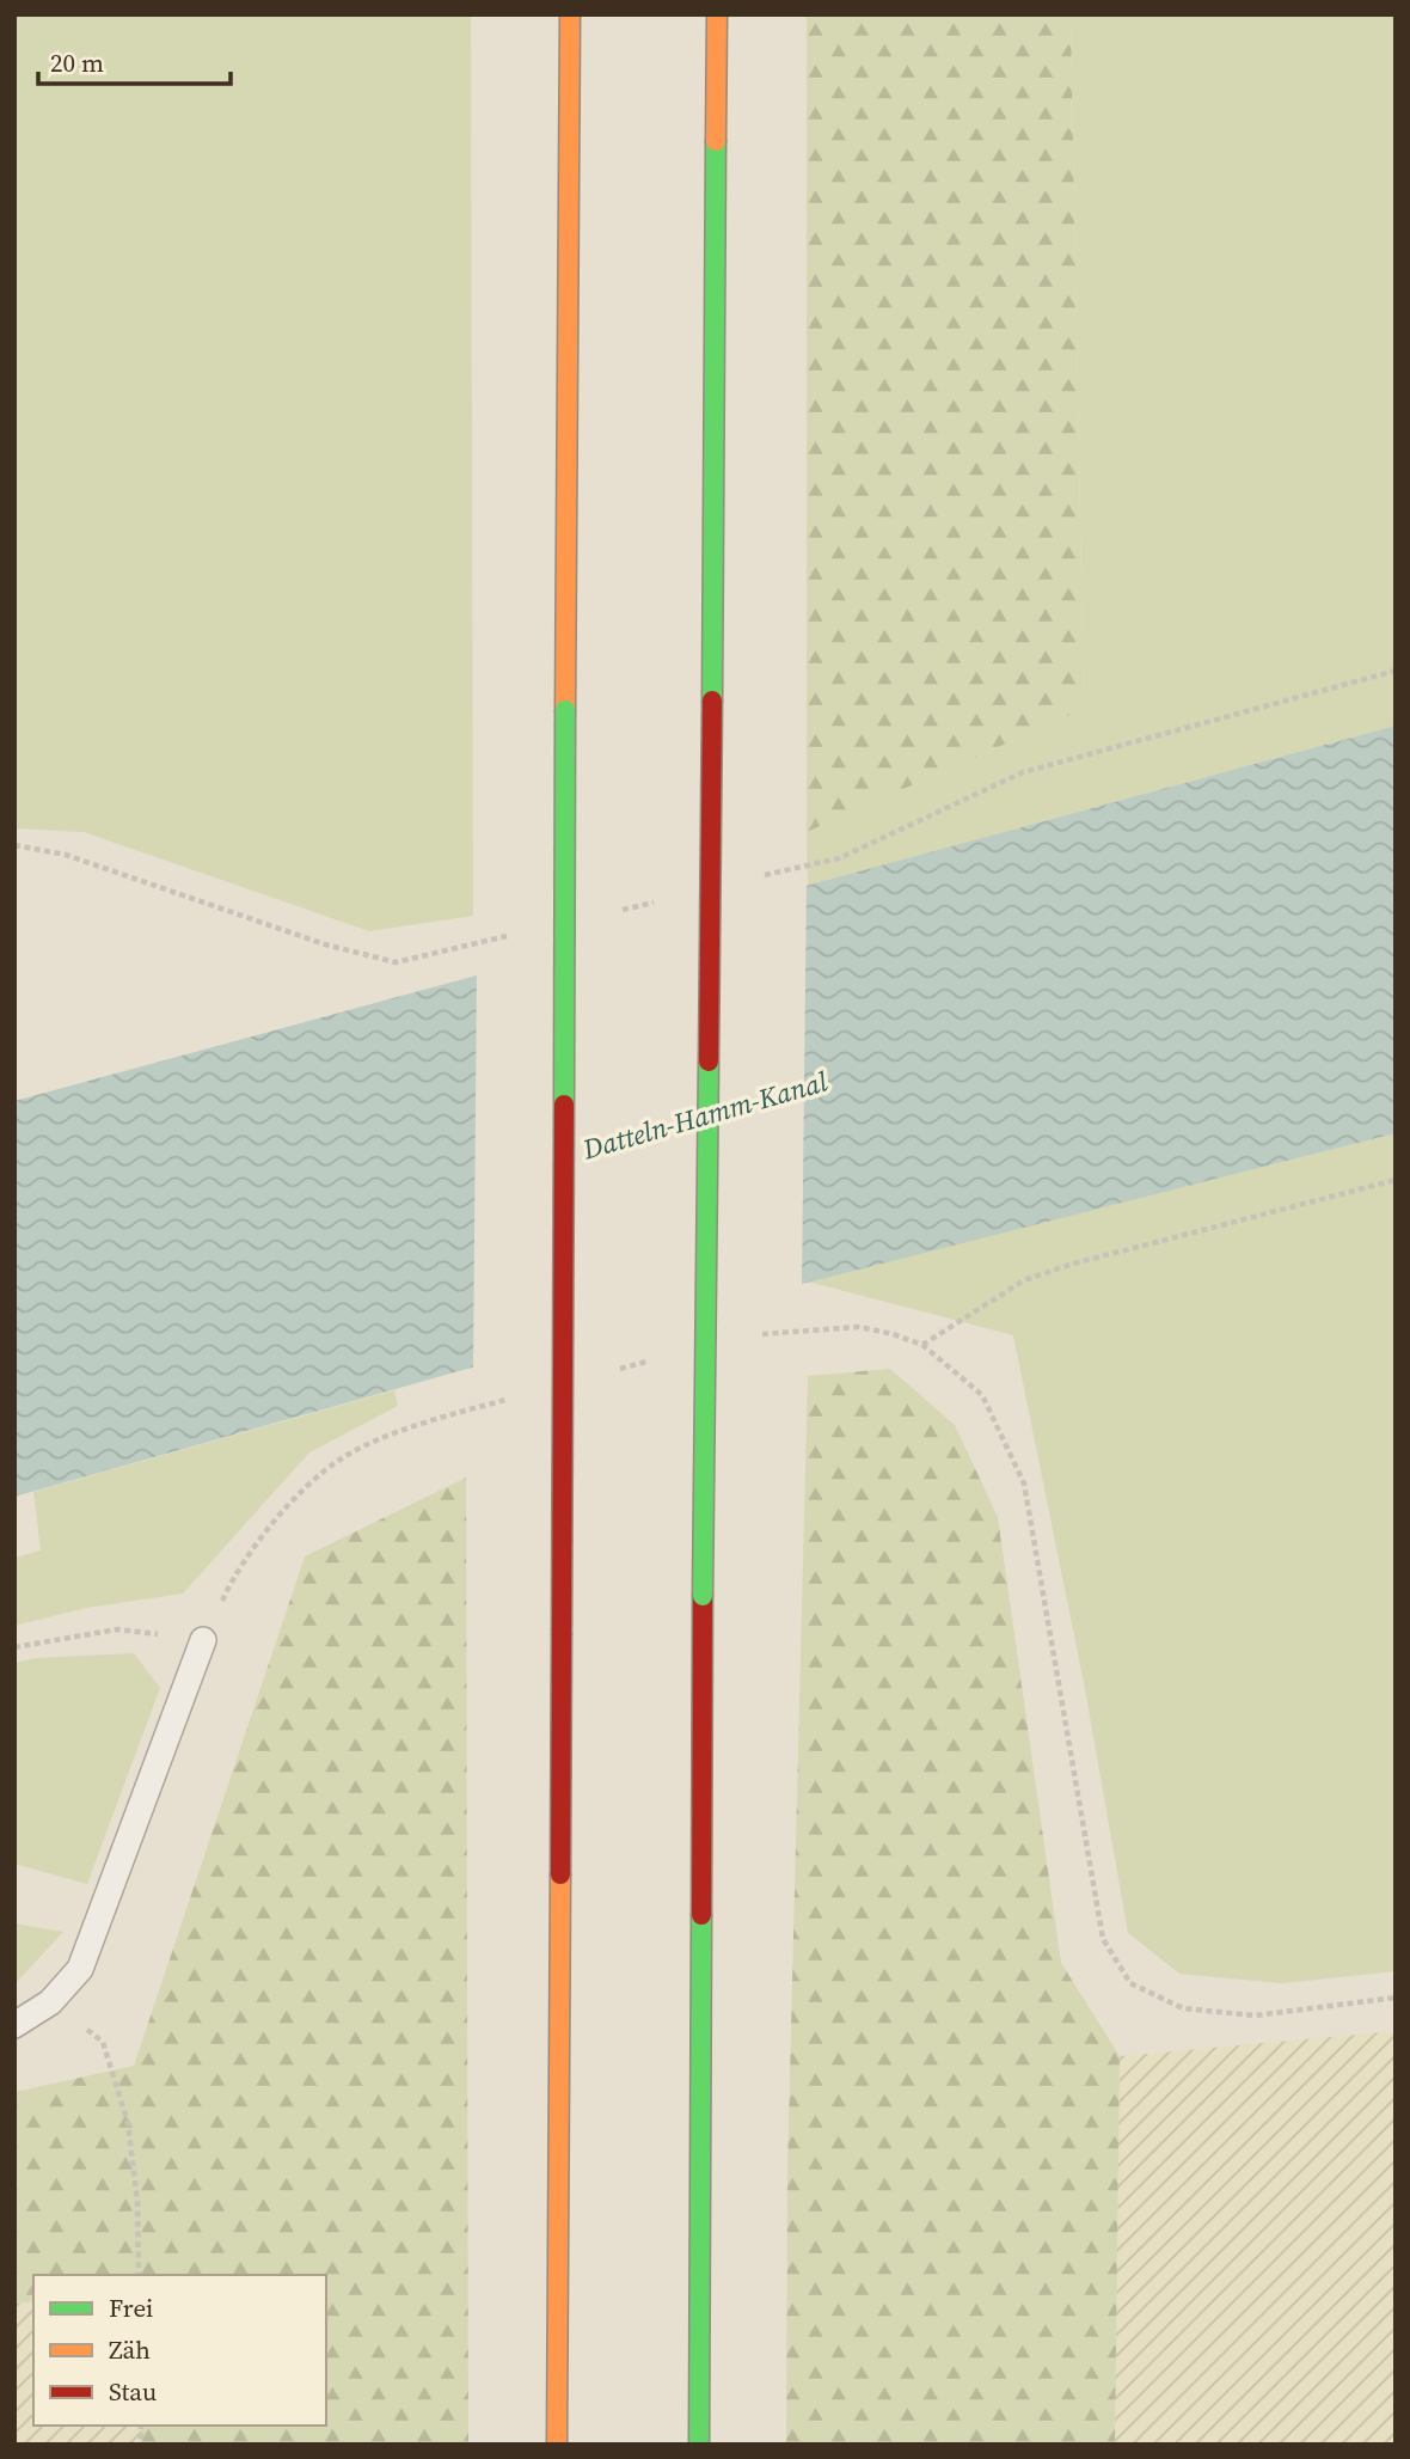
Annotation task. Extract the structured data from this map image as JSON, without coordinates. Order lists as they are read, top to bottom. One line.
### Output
{"water":["Datteln-Hamm-Kanal"],"legend":["Frei","Zäh","Stau"],"scale_bar":"20 m"}
